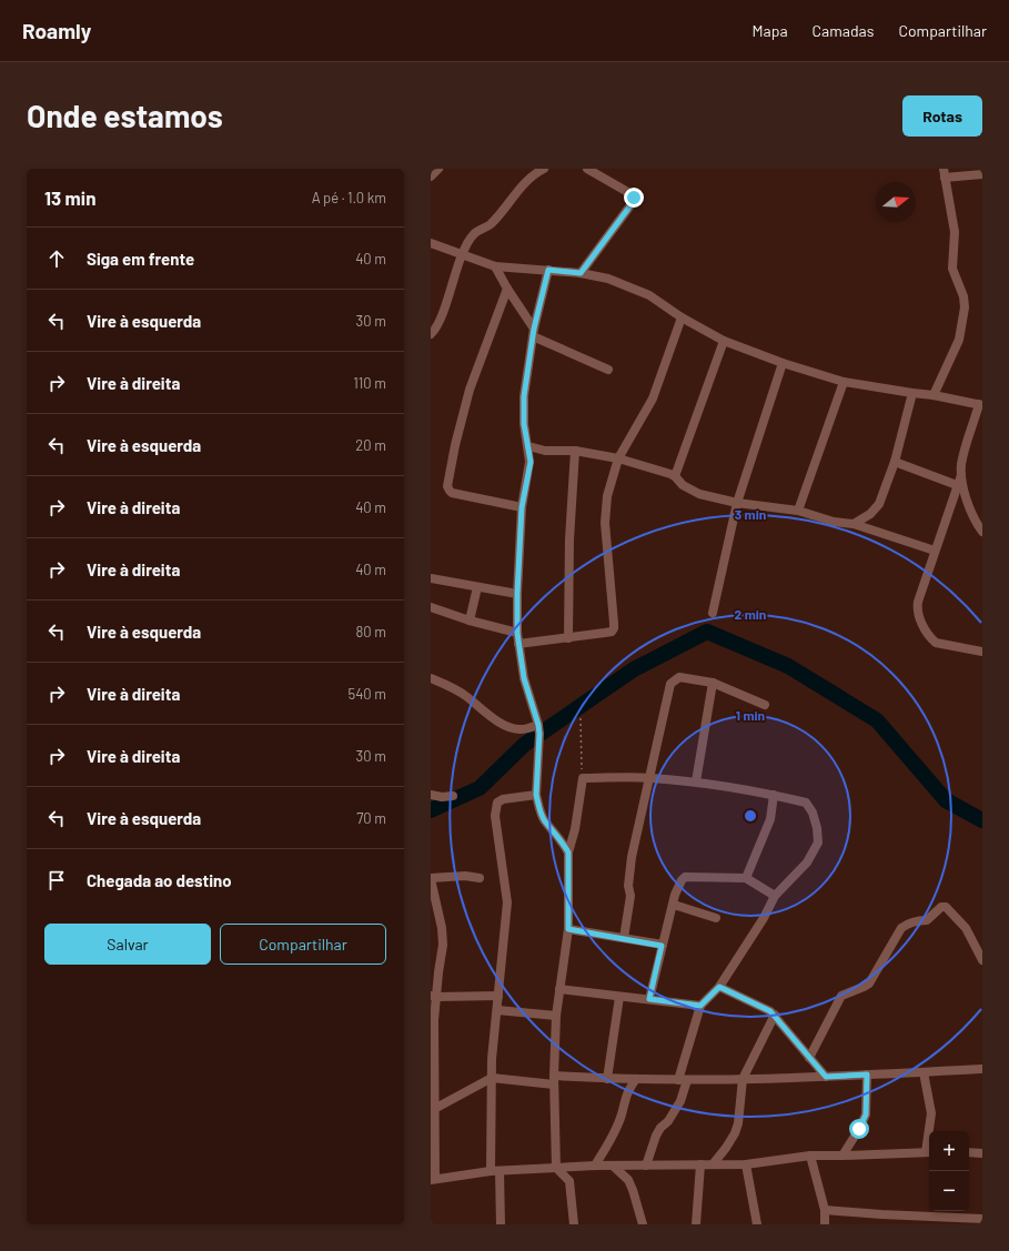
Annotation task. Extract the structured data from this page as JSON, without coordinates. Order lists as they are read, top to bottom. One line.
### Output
{"north":"right","page":{"header":"Roamly","nav":["Mapa","Camadas","Compartilhar"],"buttons":["Rotas",["Salvar","Compartilhar"]],"title":"Onde estamos","heading":["13 min","A pé · 1.0 km"],"list":[["Siga em frente","40 m"],["Vire à esquerda","30 m"],["Vire à direita","110 m"],["Vire à esquerda","20 m"],["Vire à direita","40 m"],["Vire à direita","40 m"],["Vire à esquerda","80 m"],["Vire à direita","540 m"],["Vire à direita","30 m"],["Vire à esquerda","70 m"],"Chegada ao destino"],"map_buttons":["+","−"]},"rings":["3 min","2 min","1 min"]}
